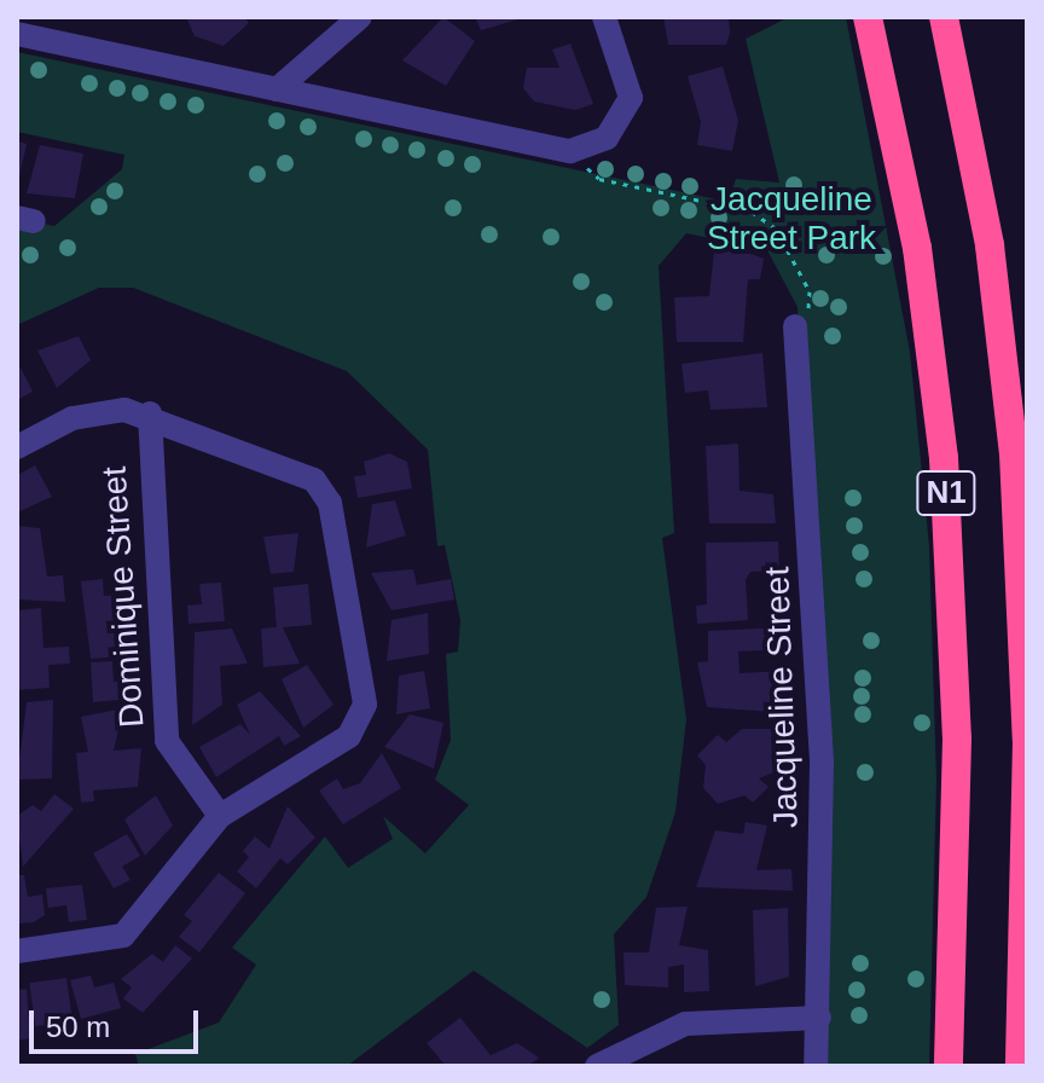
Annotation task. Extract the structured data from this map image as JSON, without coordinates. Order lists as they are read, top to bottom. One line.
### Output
{"streets":{"highway":["N1"],"street":["Dominique Street","Jacqueline Street"]},"parks":["Jacqueline Street Park"],"scale_bar":"50 m"}
